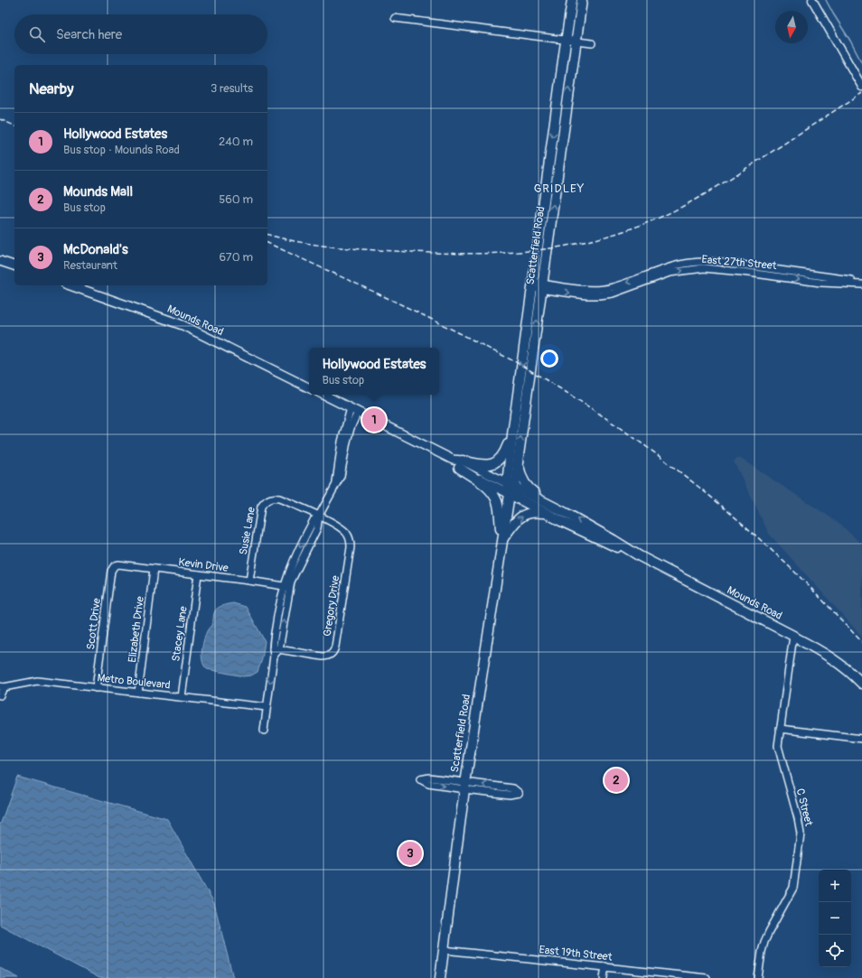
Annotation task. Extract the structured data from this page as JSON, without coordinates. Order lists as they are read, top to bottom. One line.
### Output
{"streets":{"main road":["Scatterfield Road","Mounds Road"],"street":["East 27th Street","Susie Lane","Kevin Drive","Gregory Drive","Scott Drive","Elizabeth Drive","Stacey Lane","Metro Boulevard","C Street","East 19th Street"]},"crossings":[["Scatterfield Road","East 27th Street"],["Scatterfield Road","Mounds Road"],["Scatterfield Road","East 19th Street"],["Mounds Road","C Street"],["Susie Lane","Kevin Drive"],["Susie Lane","Gregory Drive"],["Kevin Drive","Scott Drive"],["Kevin Drive","Elizabeth Drive"],["Kevin Drive","Stacey Lane"],["Scott Drive","Metro Boulevard"],["Elizabeth Drive","Metro Boulevard"],["Stacey Lane","Metro Boulevard"]],"districts":["GRIDLEY"],"north":"bottom","page":{"search":"Search here","heading":["Nearby","3 results"],"list":[{"mark":"1","name":"Hollywood Estates","note":"Bus stop · Mounds Road","value":"240 m"},{"mark":"2","name":"Mounds Mall","note":"Bus stop","value":"560 m"},{"mark":"3","name":"McDonald's","note":"Restaurant","value":"670 m"}],"popup":["Hollywood Estates","Bus stop"],"pins":["1","2","3"],"map_buttons":["+","−"]}}
